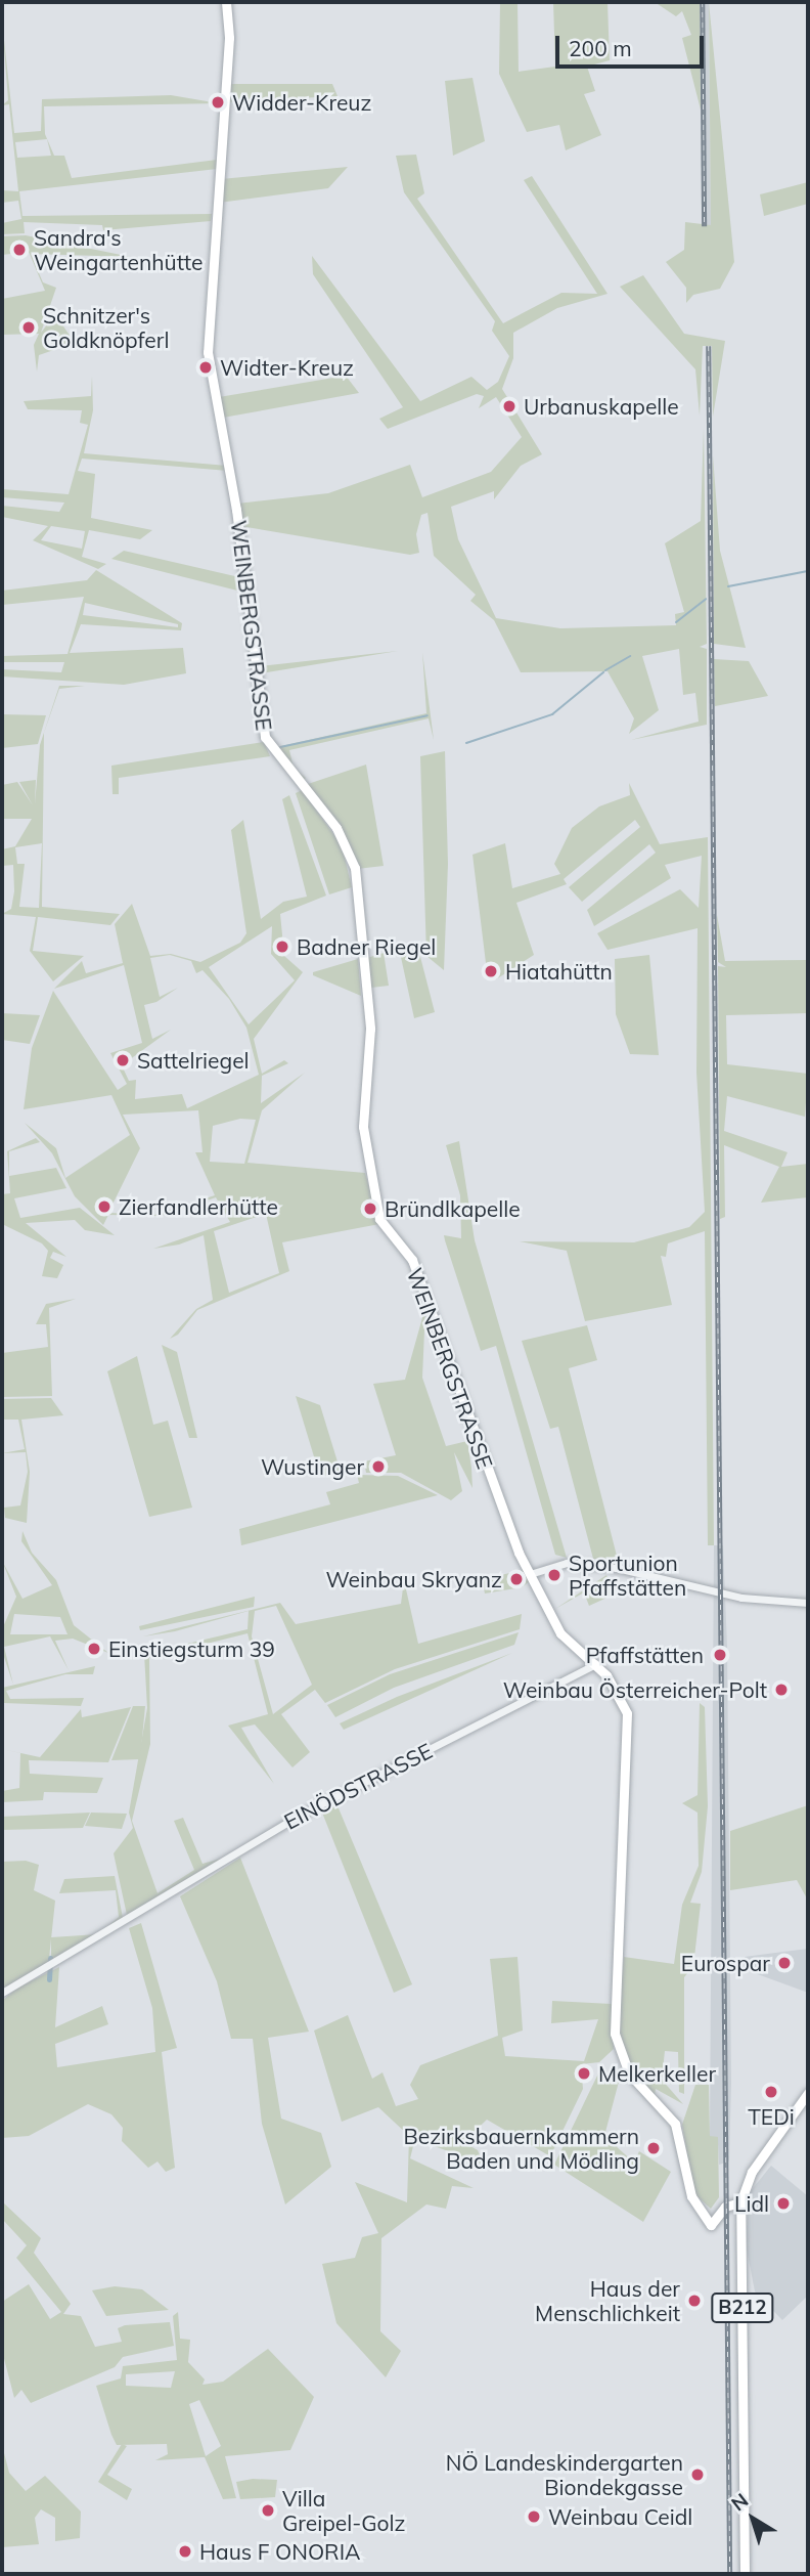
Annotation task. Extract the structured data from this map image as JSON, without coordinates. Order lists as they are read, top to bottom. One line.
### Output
{"streets":{"main road":["WEINBERGSTRASSE","B212"],"street":["EINÖDSTRASSE"]},"crossings":[["WEINBERGSTRASSE","EINÖDSTRASSE"]],"places":["Widder-Kreuz","Sandra's Weingartenhütte","Schnitzer's Goldknöpferl","Widter-Kreuz","Urbanuskapelle","Badner Riegel","Hiatahüttn","Sattelriegel","Zierfandlerhütte","Bründlkapelle","Wustinger","Sportunion Pfaffstätten","Weinbau Skryanz","Einstiegsturm 39","Pfaffstätten","Weinbau Österreicher-Polt","Eurospar","Melkerkeller","TEDi","Bezirksbauernkammern Baden und Mödling","Lidl","Haus der Menschlichkeit","NÖ Landeskindergarten Biondekgasse","Villa Greipel-Golz","Weinbau Ceidl","Haus F ONORIA"],"scale_bar":"200 m","north":"top left"}
